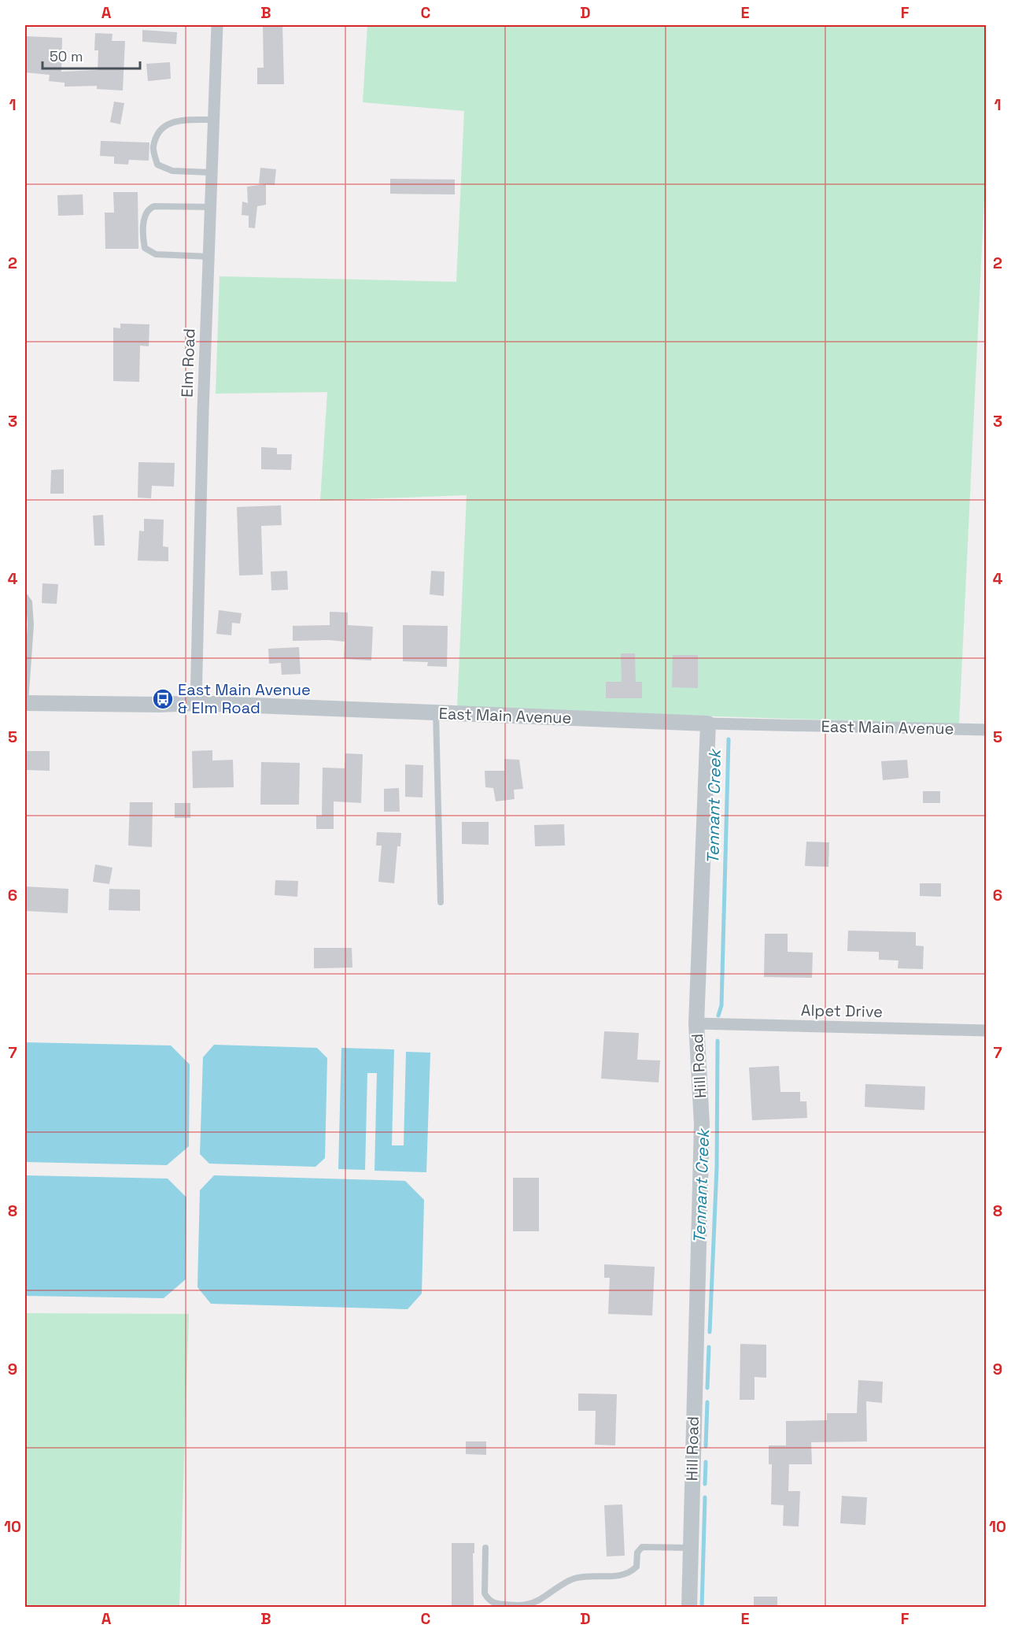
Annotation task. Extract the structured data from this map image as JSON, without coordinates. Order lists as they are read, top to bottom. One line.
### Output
{"streets":{"street":["Elm Road","East Main Avenue","Alpet Drive","Hill Road"]},"crossings":[["Elm Road","East Main Avenue"],["East Main Avenue","Hill Road"],["Alpet Drive","Hill Road"]],"water":["Tennant Creek"],"places":{"bus stop":["East Main Avenue & Elm Road"]},"scale_bar":"50 m","grid":{"columns":["A","B","C","D","E","F"],"rows":["1","2","3","4","5","6","7","8","9","10"]}}
